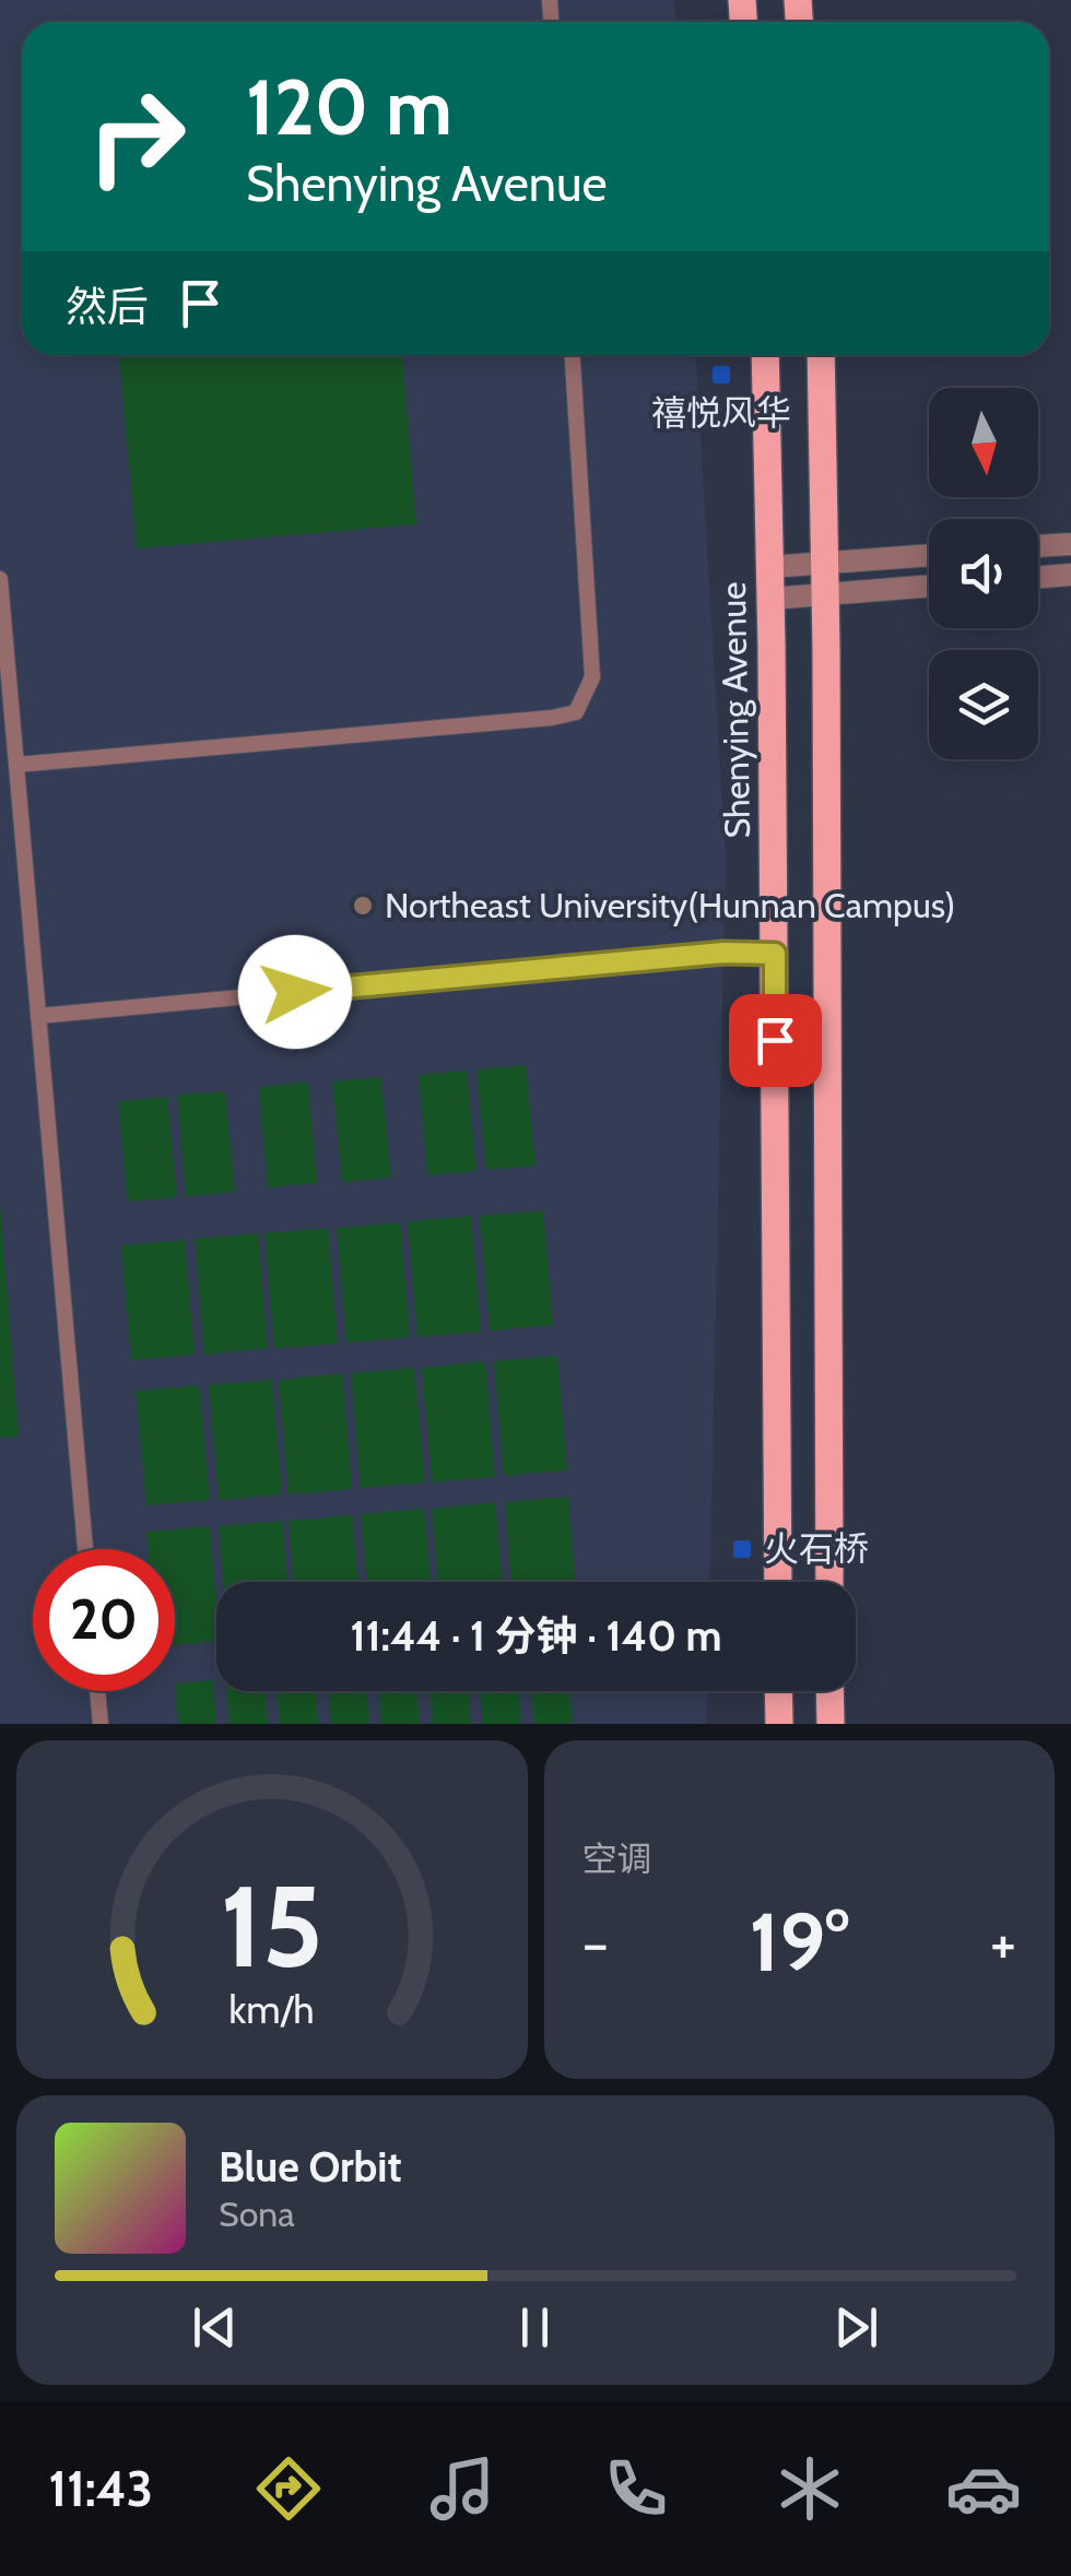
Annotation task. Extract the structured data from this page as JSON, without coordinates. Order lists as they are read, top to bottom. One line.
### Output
{"streets":{"main road":["Shenying Avenue"]},"places":{"transit":["禧悦风华","火石桥"],"other":["Northeast University(Hunnan Campus)"]},"north":"bottom","page":{"turn":["120 m","Shenying Avenue"],"then":"然后","limit":"20","trip":"11:44 · 1 分钟 · 140 m","tile":"空调","heat":["−","19°","+"],"song":["Blue Orbit","Sona"],"tabs":"11:43","gauge":["15","km/h"]}}
